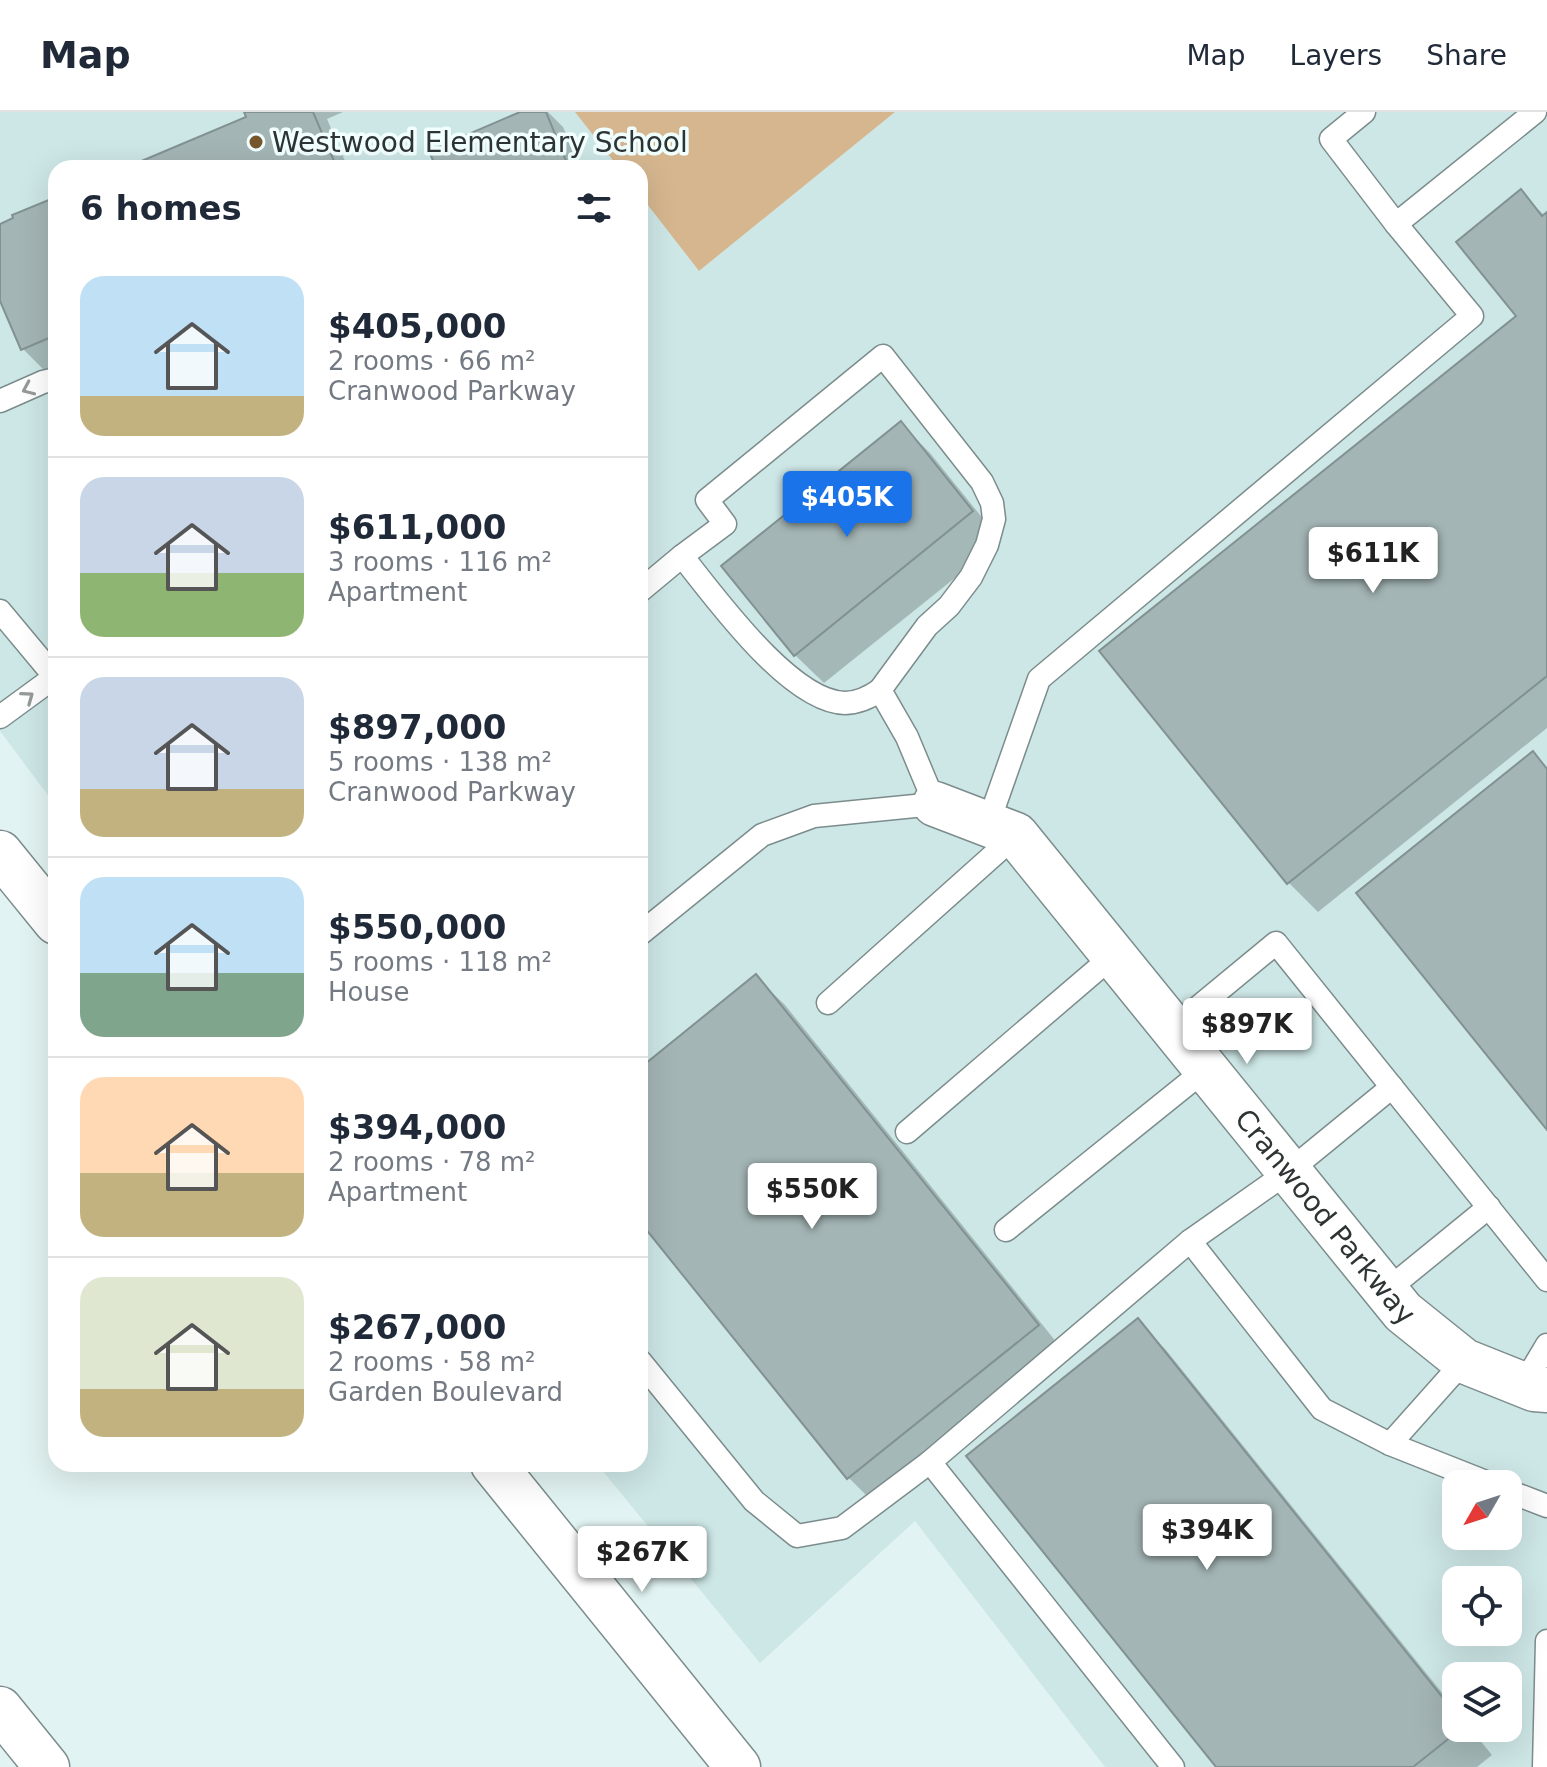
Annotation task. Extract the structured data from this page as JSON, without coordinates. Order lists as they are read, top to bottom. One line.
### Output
{"streets":{"street":["Cranwood Parkway"]},"places":["Westwood Elementary School"],"north":"bottom left","page":{"header":"Map","nav":["Map","Layers","Share"],"heading":"6 homes","list":[{"name":"$405,000","note":"2 rooms · 66 m² · Cranwood Parkway"},{"name":"$611,000","note":"3 rooms · 116 m² · Apartment"},{"name":"$897,000","note":"5 rooms · 138 m² · Cranwood Parkway"},{"name":"$550,000","note":"5 rooms · 118 m² · House"},{"name":"$394,000","note":"2 rooms · 78 m² · Apartment"},{"name":"$267,000","note":"2 rooms · 58 m² · Garden Boulevard"}],"price":["$405K","$611K","$897K","$550K","$394K","$267K"]}}
